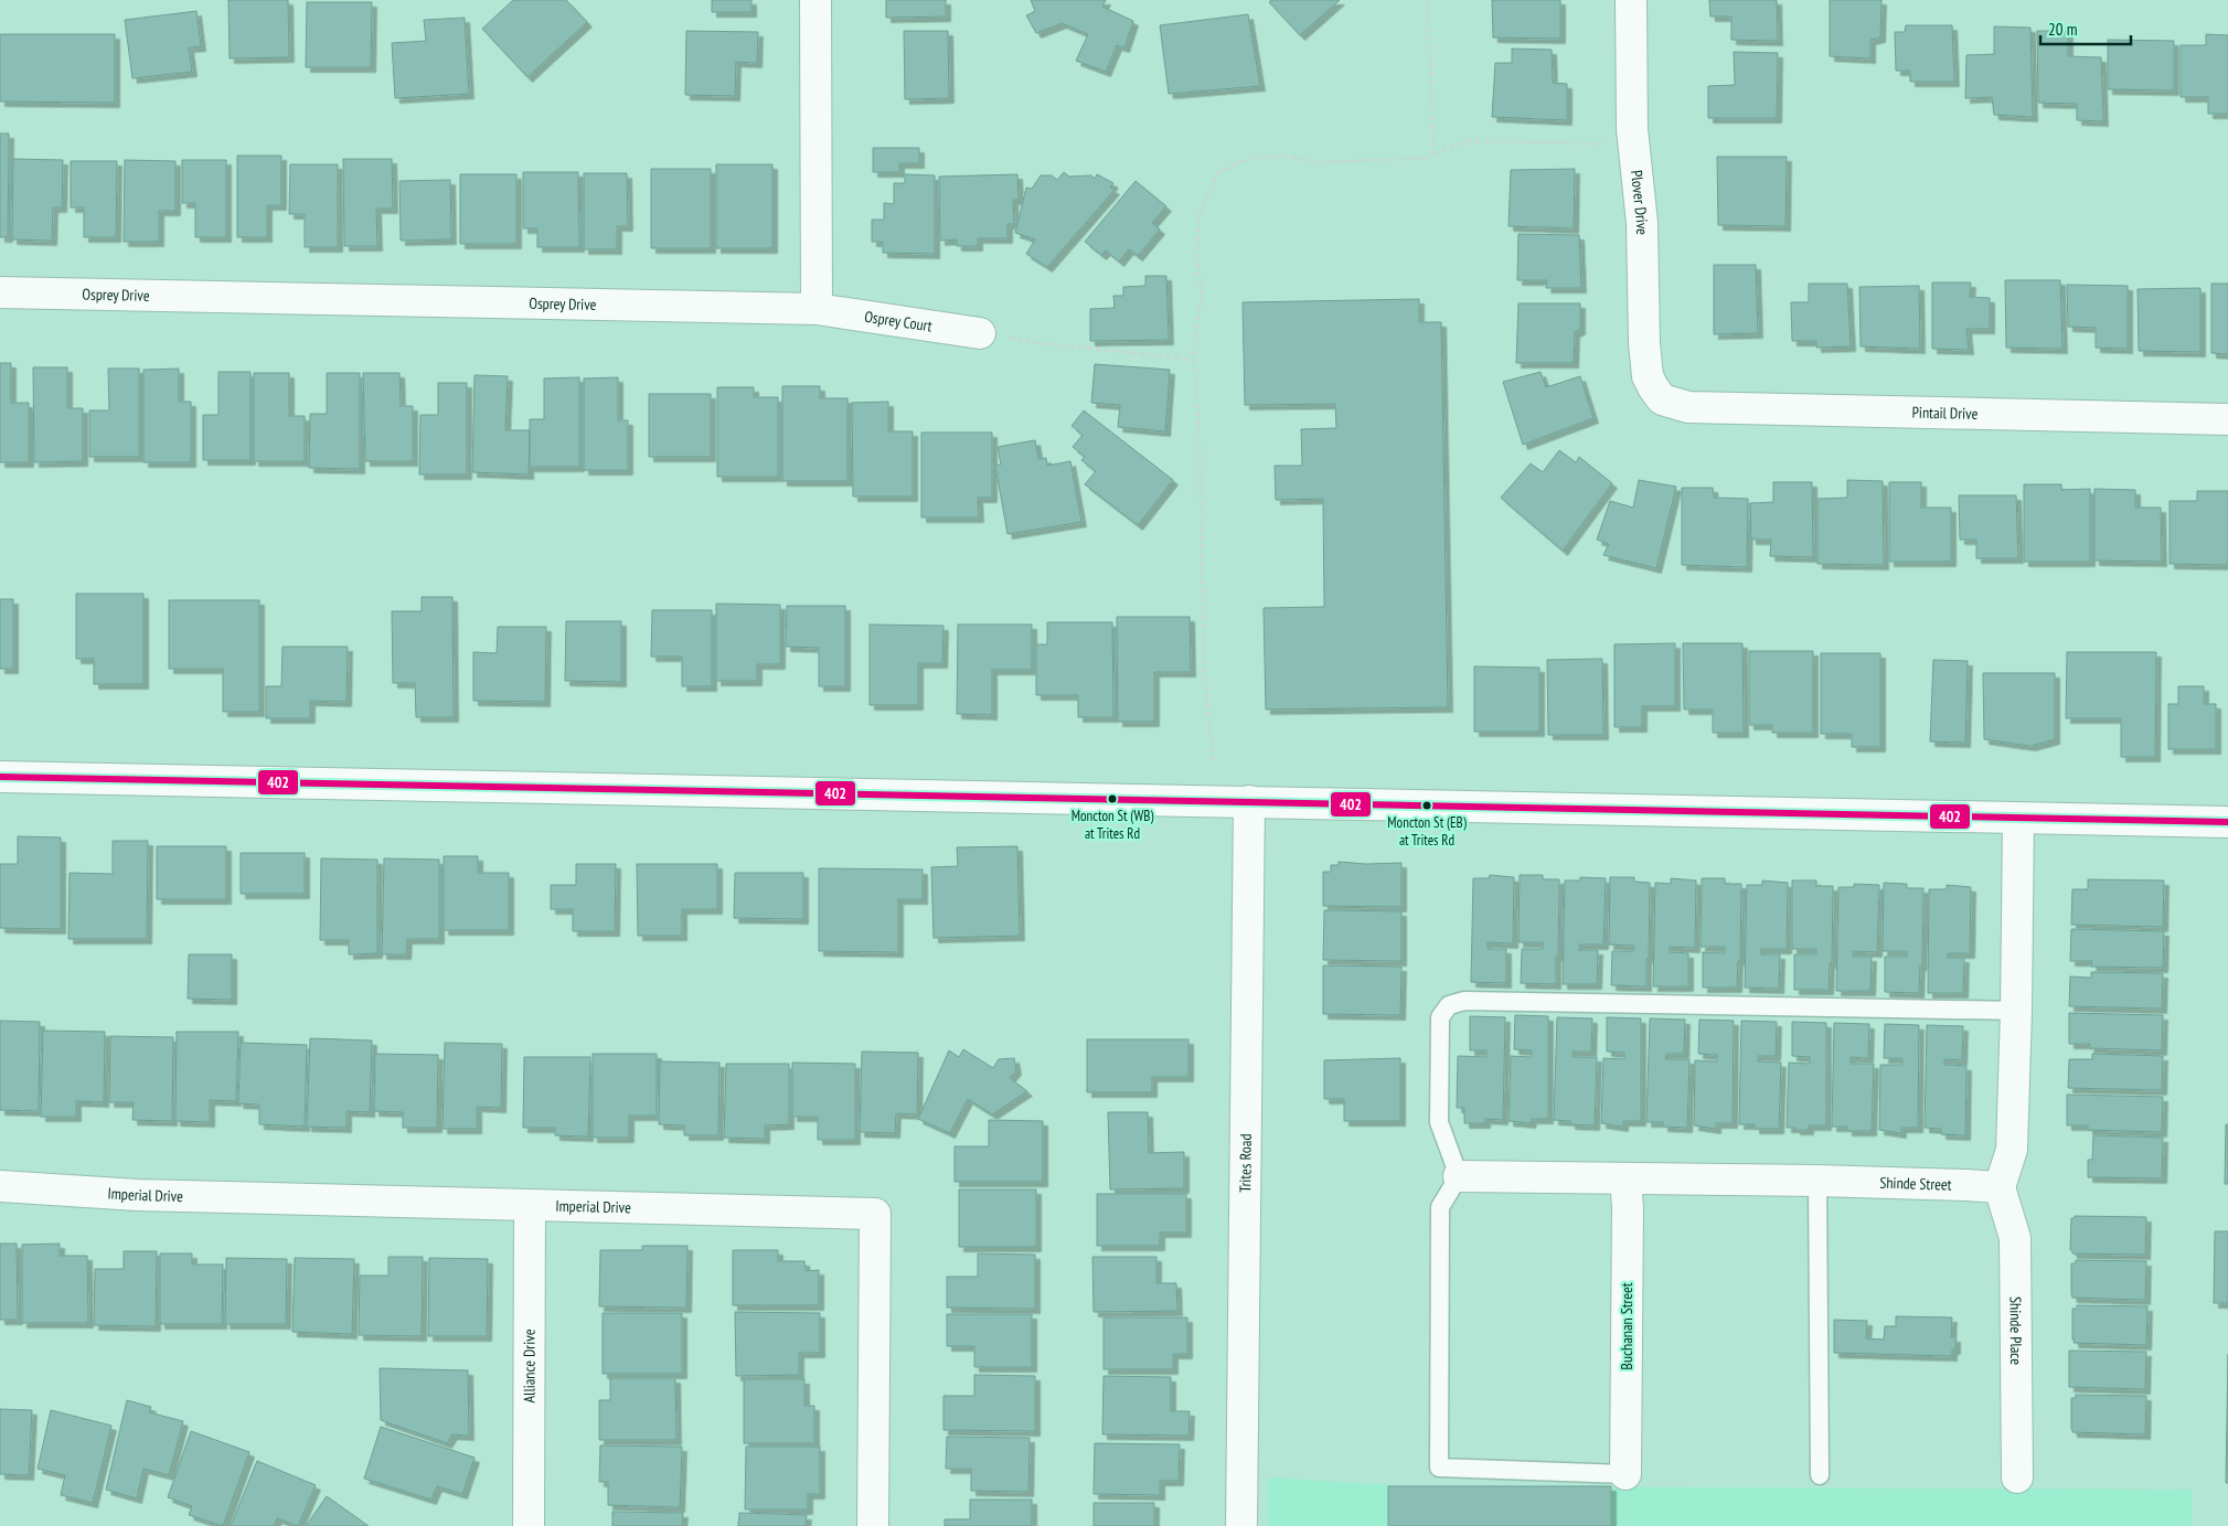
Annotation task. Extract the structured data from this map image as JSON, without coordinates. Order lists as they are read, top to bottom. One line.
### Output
{"streets":{"street":["Plover Drive","Osprey Drive","Osprey Court","Pintail Drive","Trites Road","Shinde Street","Imperial Drive","Buchanan Street","Shinde Place","Alliance Drive"]},"crossings":[["Plover Drive","Pintail Drive"],["Osprey Drive","Osprey Court"],["Shinde Street","Buchanan Street"],["Shinde Street","Shinde Place"],["Imperial Drive","Alliance Drive"]],"places":["Moncton St (WB) at Trites Rd","Moncton St (EB) at Trites Rd"],"lines":["transit line 402"],"scale_bar":"20 m"}
